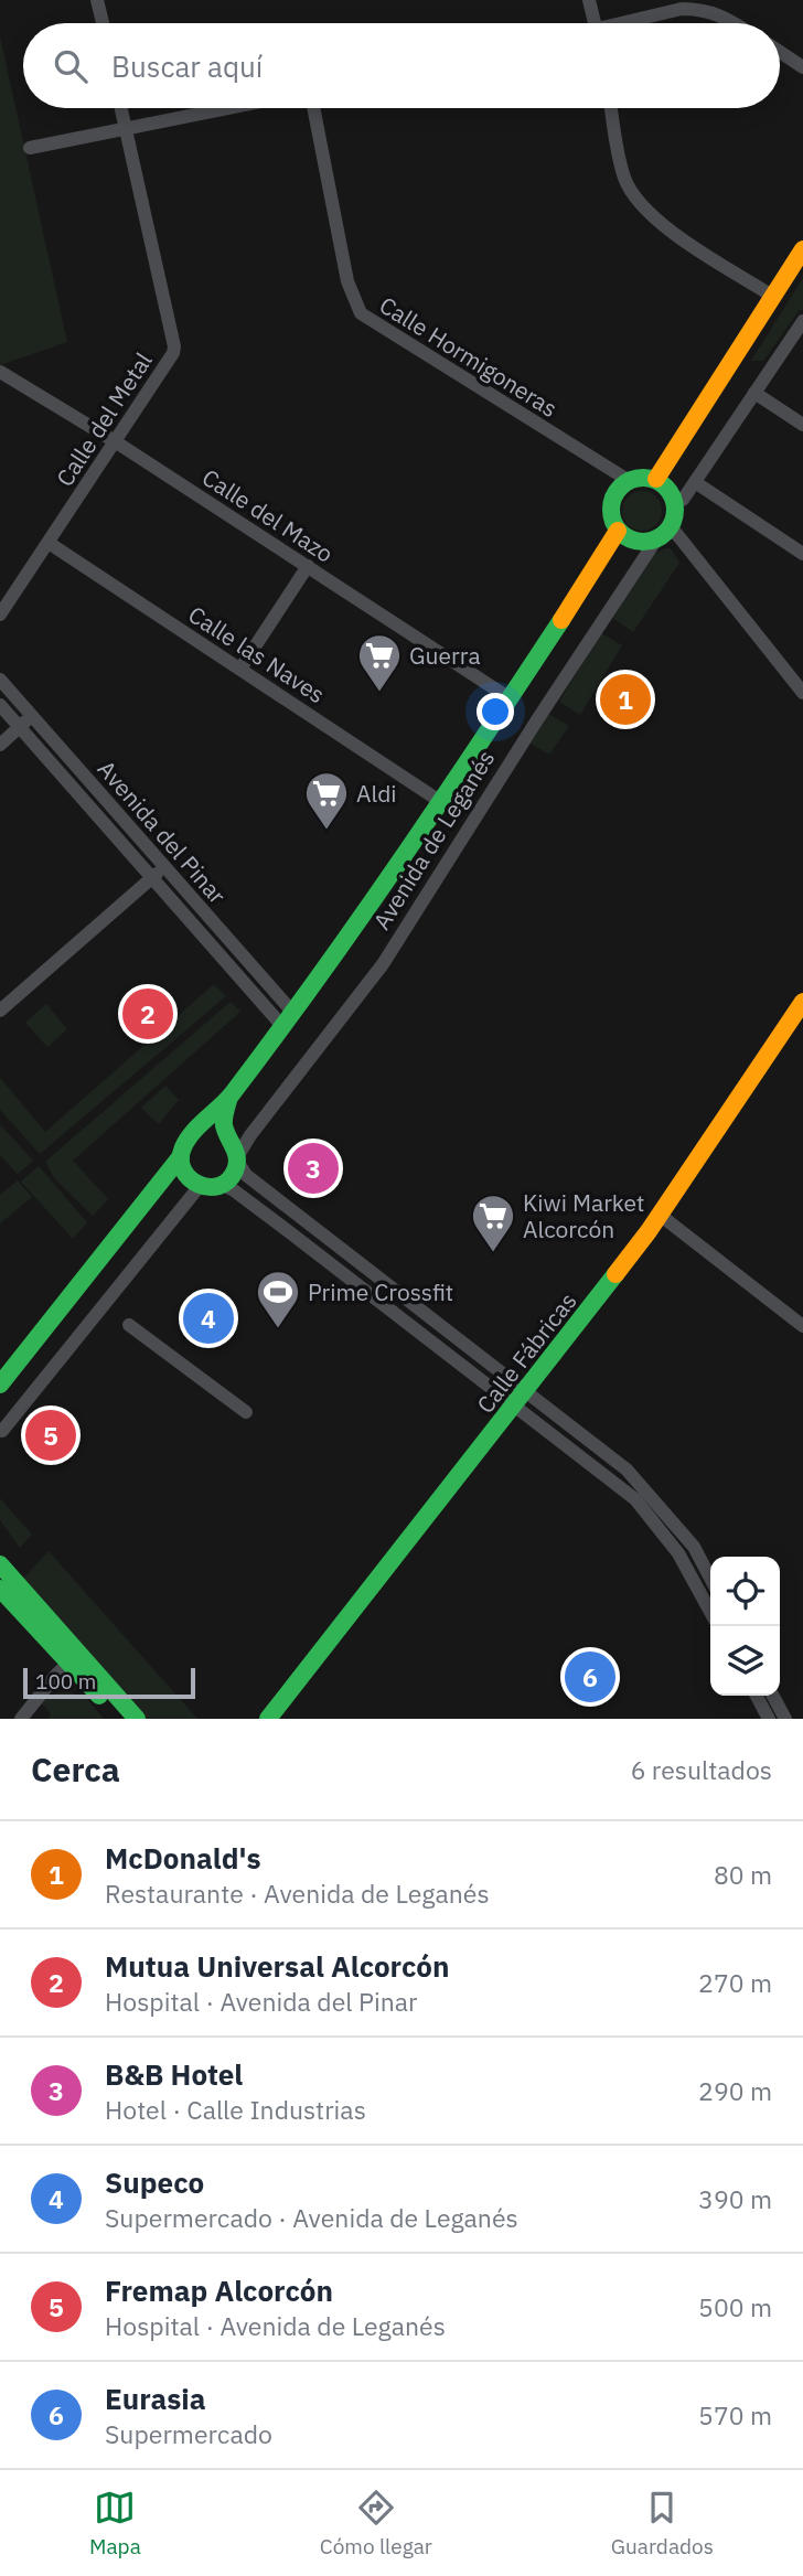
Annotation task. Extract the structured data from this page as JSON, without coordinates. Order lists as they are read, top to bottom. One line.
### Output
{"streets":{"street":["Calle Hormigoneras","Calle del Metal","Calle del Mazo","Calle las Naves","Avenida del Pinar","Avenida de Leganés","Calle Fábricas"]},"crossings":[["Calle Hormigoneras","Avenida de Leganés"],["Calle del Metal","Calle del Mazo"],["Calle del Metal","Calle las Naves"],["Calle del Mazo","Avenida de Leganés"],["Calle las Naves","Avenida de Leganés"],["Avenida del Pinar","Avenida de Leganés"]],"places":{"supermarket":["Guerra","Aldi","Kiwi Market Alcorcón"],"sports":["Prime Crossfit"]},"scale_bar":"100 m","page":{"search":"Buscar aquí","pins":["1","2","3","4","5","6"],"scale":"100 m","heading":["Cerca","6 resultados"],"list":[{"mark":"1","name":"McDonald's","note":"Restaurante · Avenida de Leganés","value":"80 m"},{"mark":"2","name":"Mutua Universal Alcorcón","note":"Hospital · Avenida del Pinar","value":"270 m"},{"mark":"3","name":"B&B Hotel","note":"Hotel · Calle Industrias","value":"290 m"},{"mark":"4","name":"Supeco","note":"Supermercado · Avenida de Leganés","value":"390 m"},{"mark":"5","name":"Fremap Alcorcón","note":"Hospital · Avenida de Leganés","value":"500 m"},{"mark":"6","name":"Eurasia","note":"Supermercado","value":"570 m"}],"nav":["Mapa","Cómo llegar","Guardados"]}}
